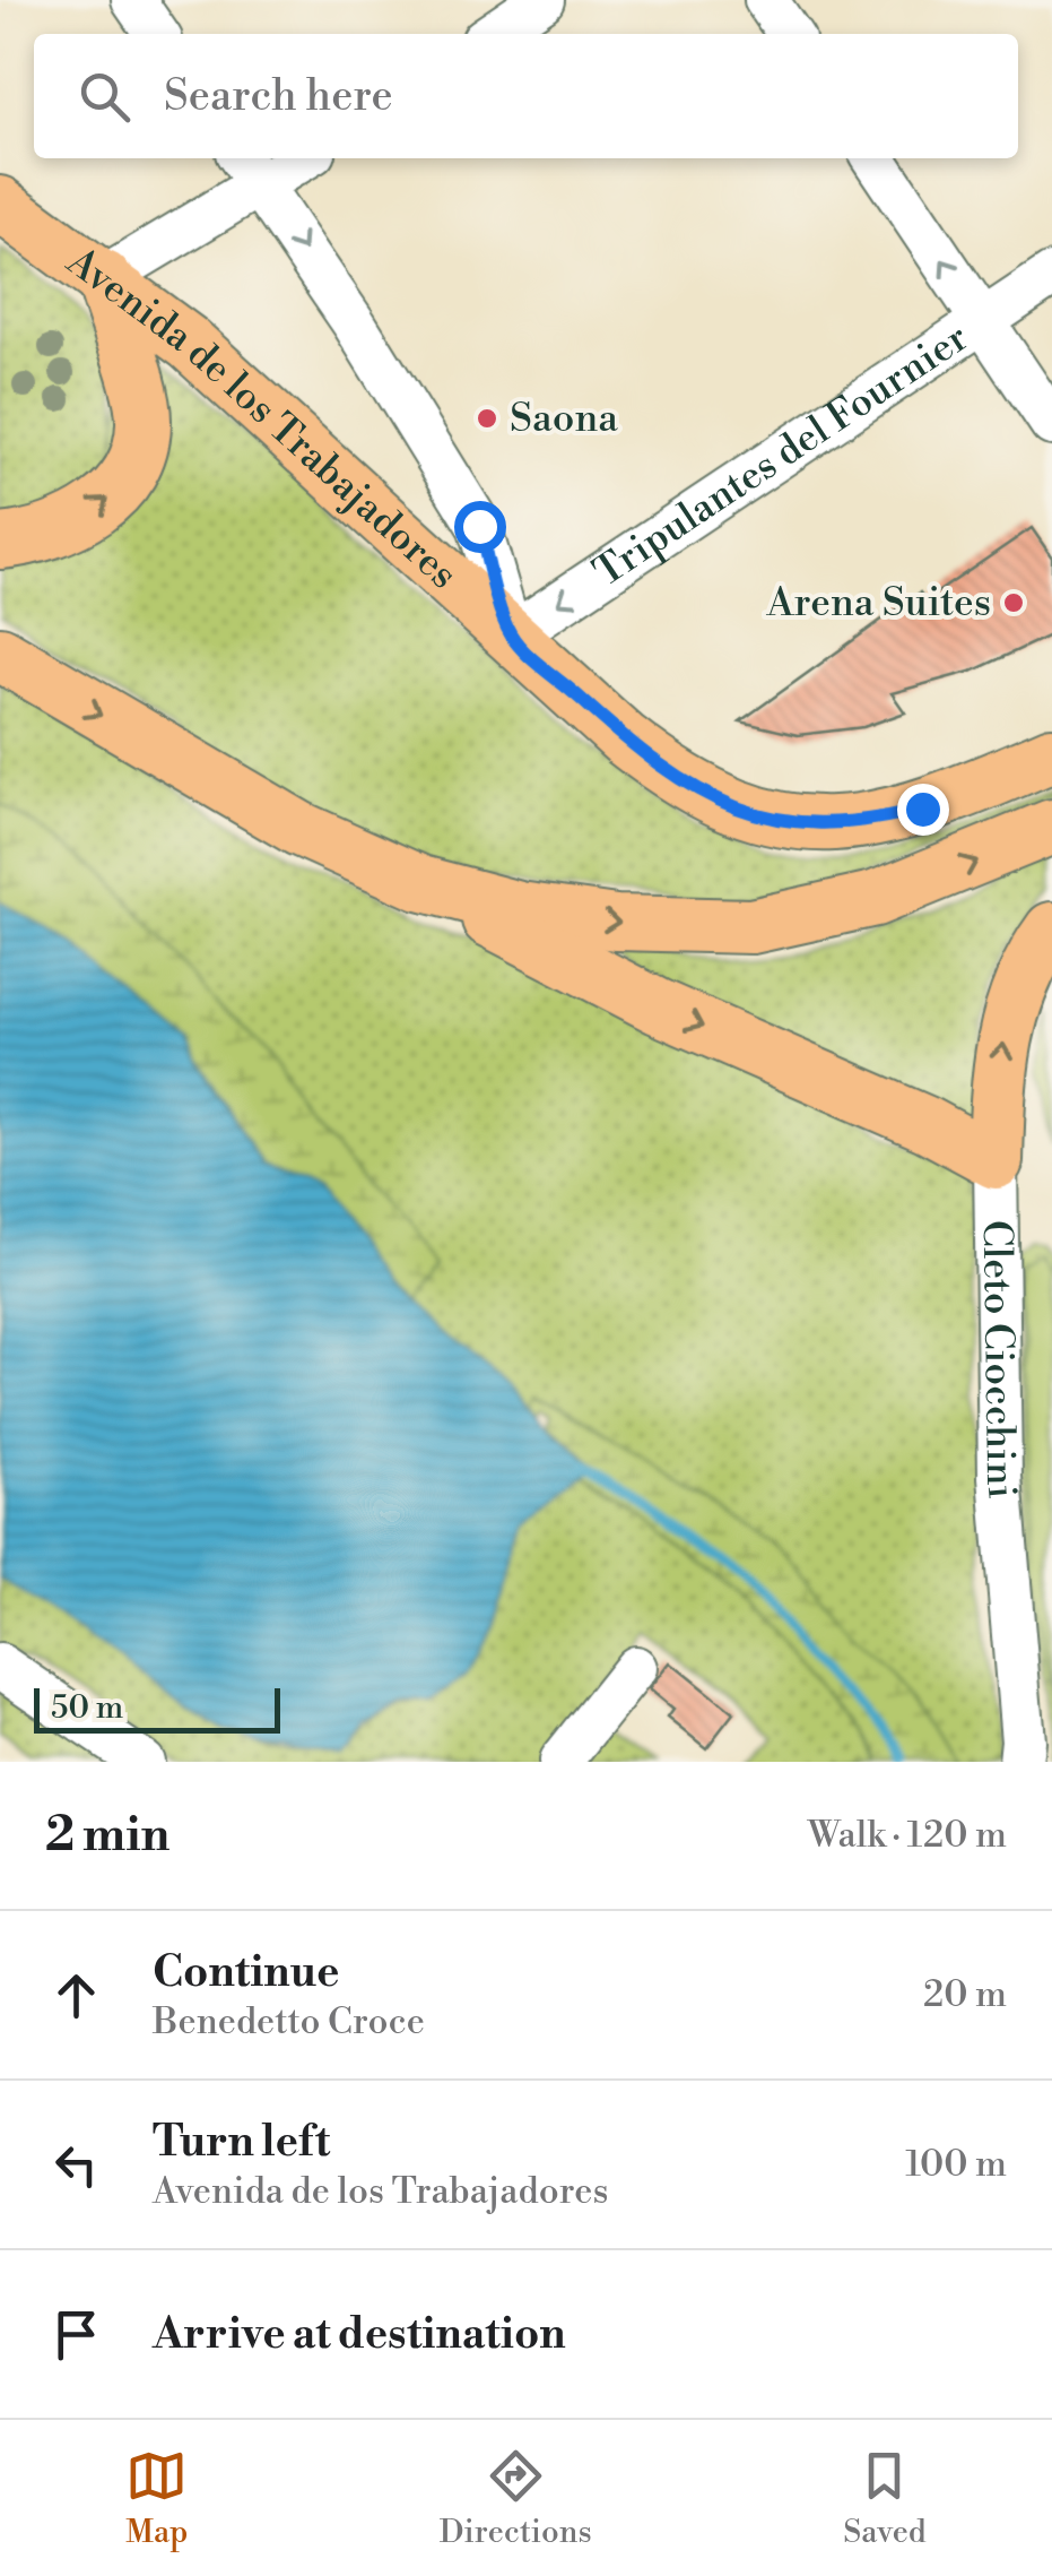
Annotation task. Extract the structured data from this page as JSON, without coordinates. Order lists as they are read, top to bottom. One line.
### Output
{"streets":{"main road":["Avenida de los Trabajadores"],"street":["Tripulantes del Fournier","Cleto Ciocchini"]},"crossings":[["Avenida de los Trabajadores","Tripulantes del Fournier"]],"one_way":["Tripulantes del Fournier"],"places":["Saona","Arena Suites"],"scale_bar":"50 m","page":{"search":"Search here","scale":"50 m","heading":["2 min","Walk · 120 m"],"list":[["Continue","Benedetto Croce","20 m"],["Turn left","Avenida de los Trabajadores","100 m"],"Arrive at destination"],"nav":["Map","Directions","Saved"]}}
